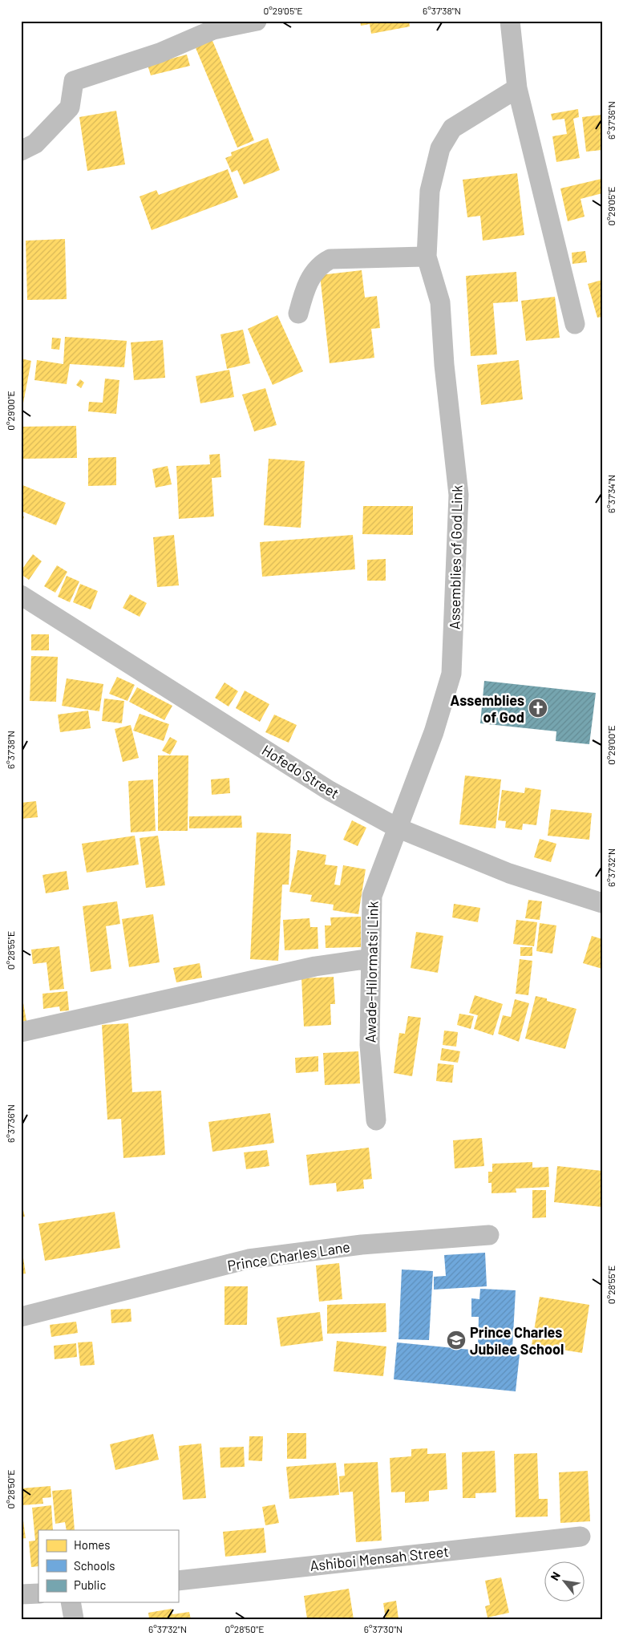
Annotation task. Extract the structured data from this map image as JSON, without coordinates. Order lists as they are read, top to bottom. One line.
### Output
{"streets":{"street":["Assemblies of God Link","Hofedo Street","Awade-Hilormatsi Link","Prince Charles Lane","Ashiboi Mensah Street"]},"crossings":[["Assemblies of God Link","Hofedo Street"],["Assemblies of God Link","Awade-Hilormatsi Link"],["Hofedo Street","Awade-Hilormatsi Link"]],"places":{"church":["Assemblies of God"],"school or university":["Prince Charles Jubilee School"]},"legend":["Homes","Schools","Public"],"north":"top left","coordinates":["0°29'05\"E","6°37'38\"N","6°37'36\"N","0°29'00\"E","6°37'34\"N","6°37'32\"N","0°28'55\"E","0°28'50\"E","6°37'30\"N"]}
